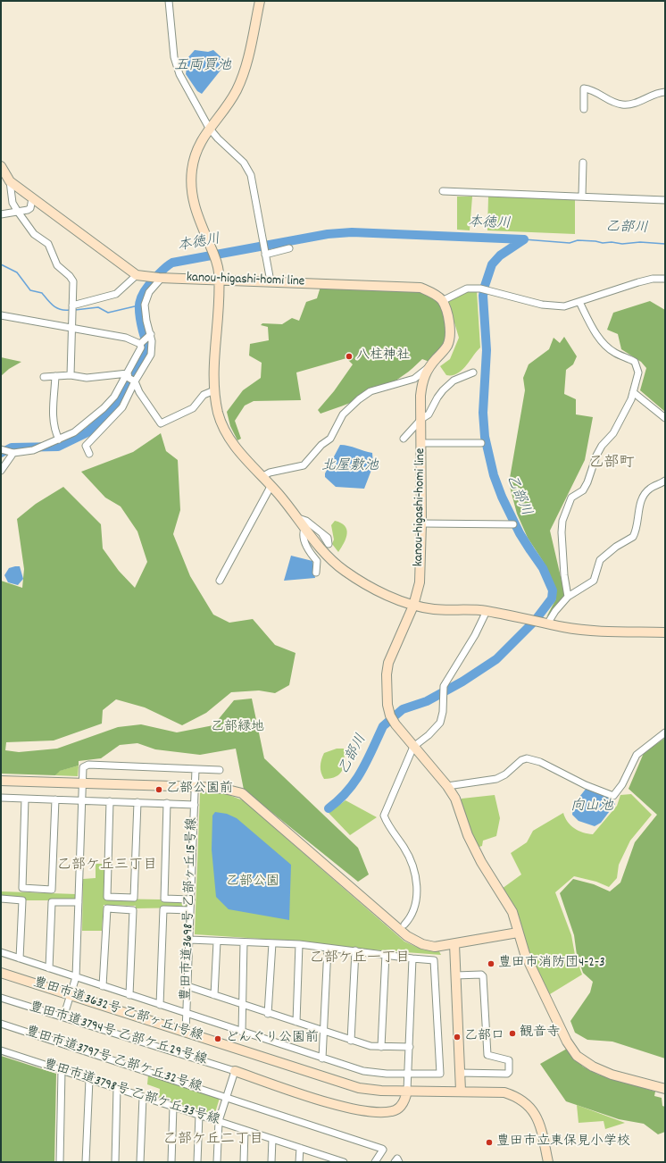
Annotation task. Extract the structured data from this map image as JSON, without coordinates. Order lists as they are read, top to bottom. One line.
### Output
{"streets":{"street":["kanou-higashi-homi line","豊田市道3698号 乙部ヶ丘15号線","豊田市道3632号 乙部ヶ丘1号線","豊田市道3794号 乙部ケ丘29号線","豊田市道3797号 乙部ケ丘32号線","豊田市道3798号 乙部ケ丘33号線"]},"crossings":[["豊田市道3698号 乙部ヶ丘15号線","豊田市道3632号 乙部ヶ丘1号線"]],"districts":["乙部町","乙部ケ丘三丁目","乙部ケ丘一丁目","乙部ケ丘二丁目"],"water":["五両買池","本徳川","乙部川","北屋敷池","向山池"],"parks":["乙部緑地","乙部公園"],"places":["八柱神社","乙部公園前","豊田市消防団4-2-3","観音寺","乙部口","どんぐり公園前","豊田市立東保見小学校"]}
